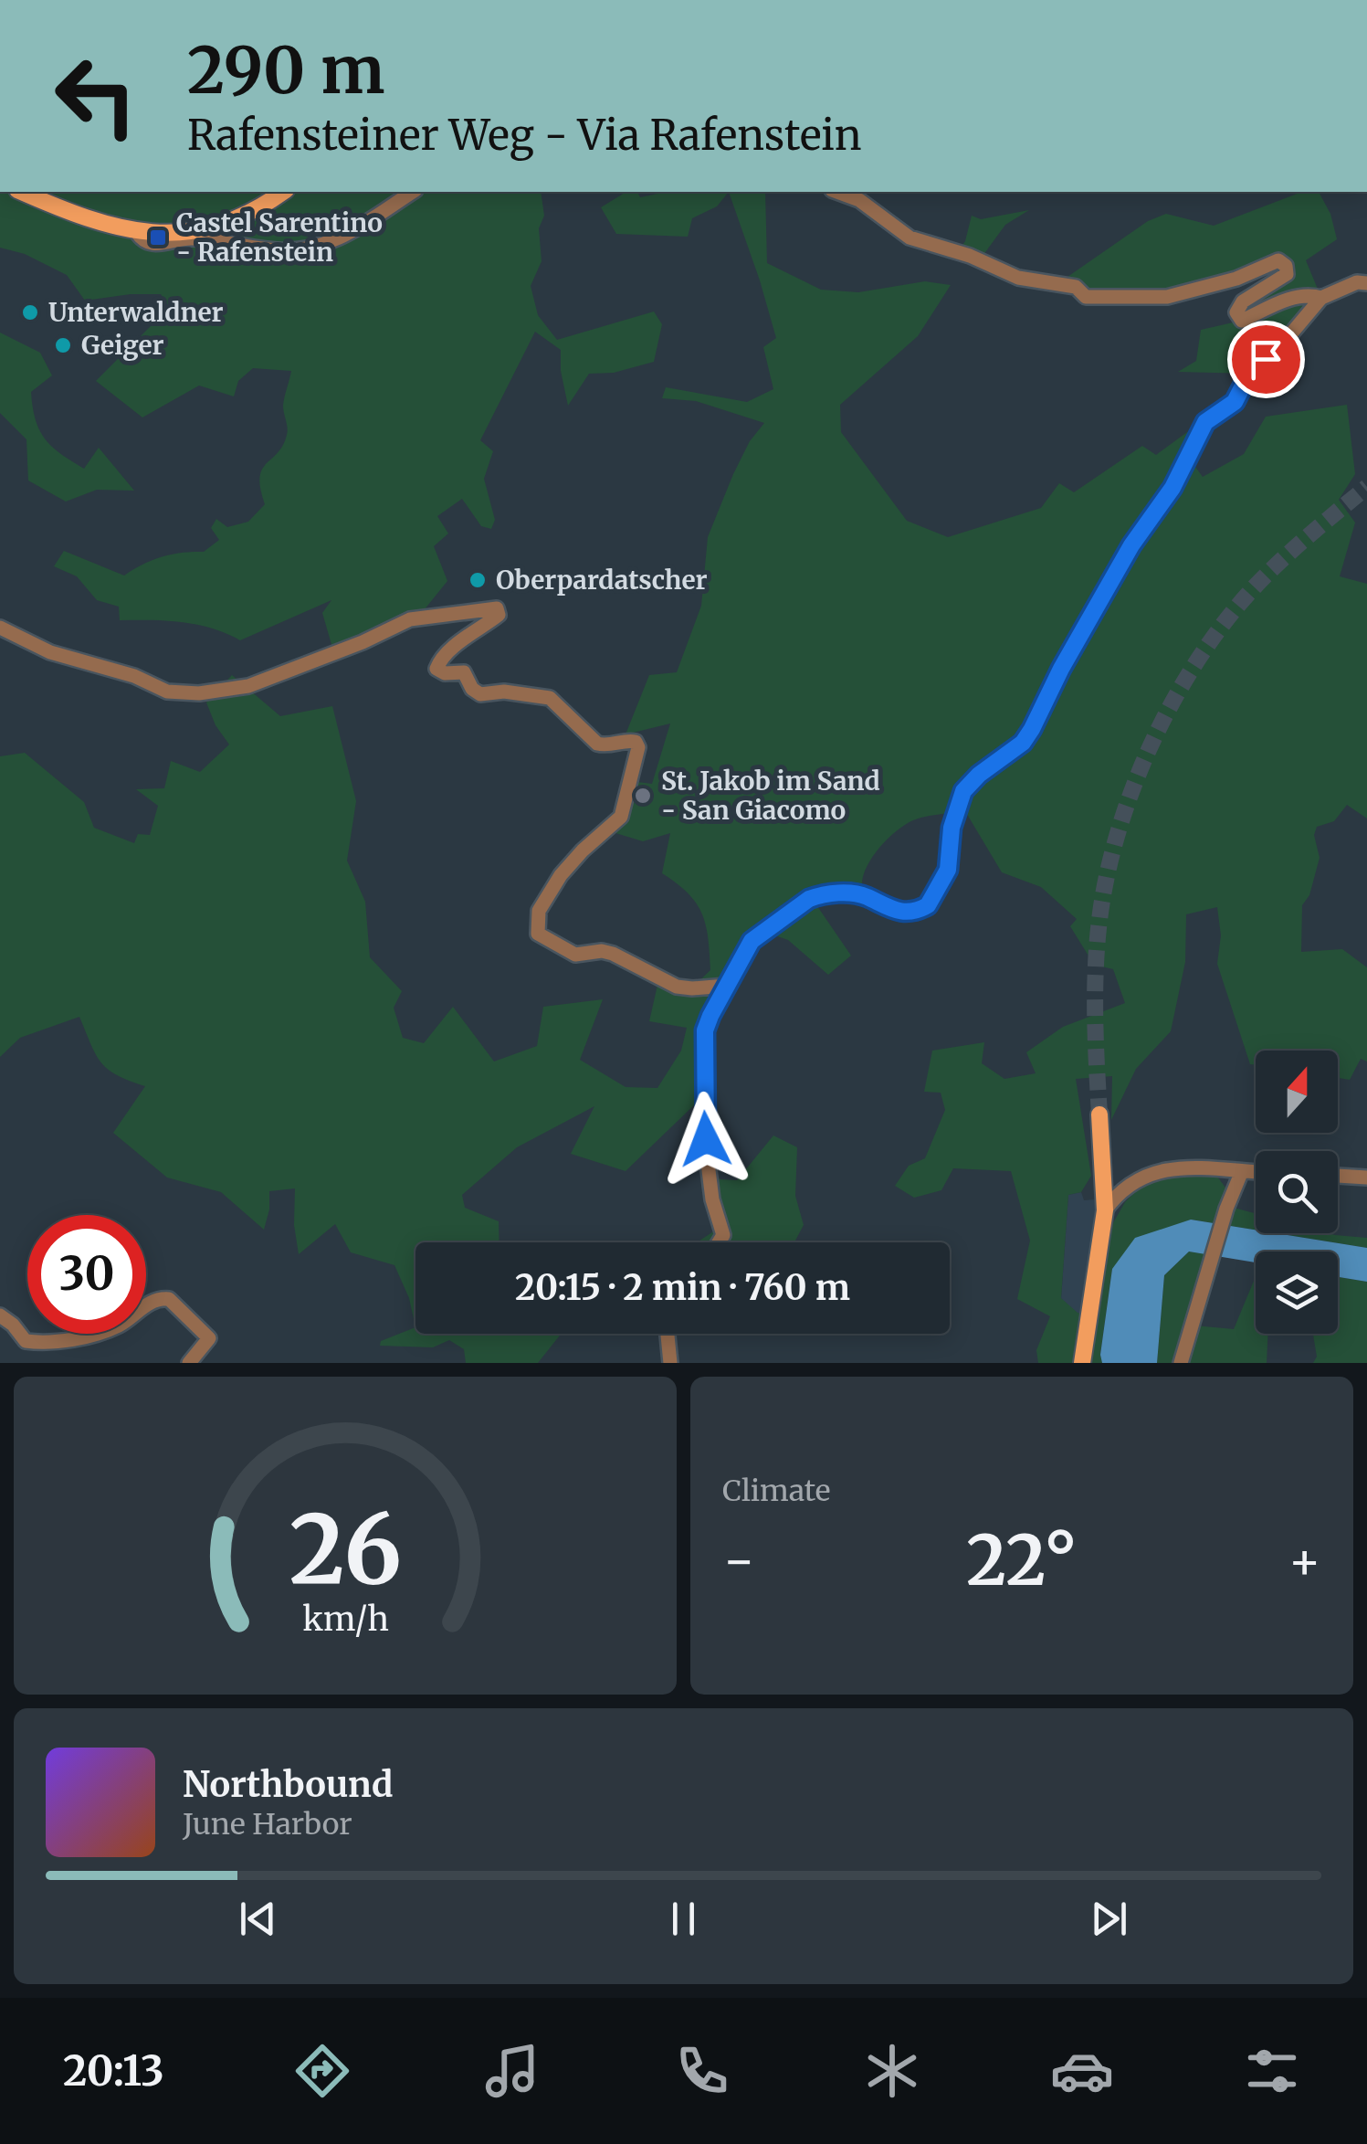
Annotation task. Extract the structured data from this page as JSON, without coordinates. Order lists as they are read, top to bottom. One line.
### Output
{"places":{"transit":["Castel Sarentino - Rafenstein"],"other":["Unterwaldner","Geiger","Oberpardatscher","St. Jakob im Sand - San Giacomo"]},"north":"top","page":{"turn":["290 m","Rafensteiner Weg - Via Rafenstein"],"limit":"30","trip":"20:15 · 2 min · 760 m","tile":"Climate","heat":["−","22°","+"],"song":["Northbound","June Harbor"],"tabs":"20:13","gauge":["26","km/h"]}}
